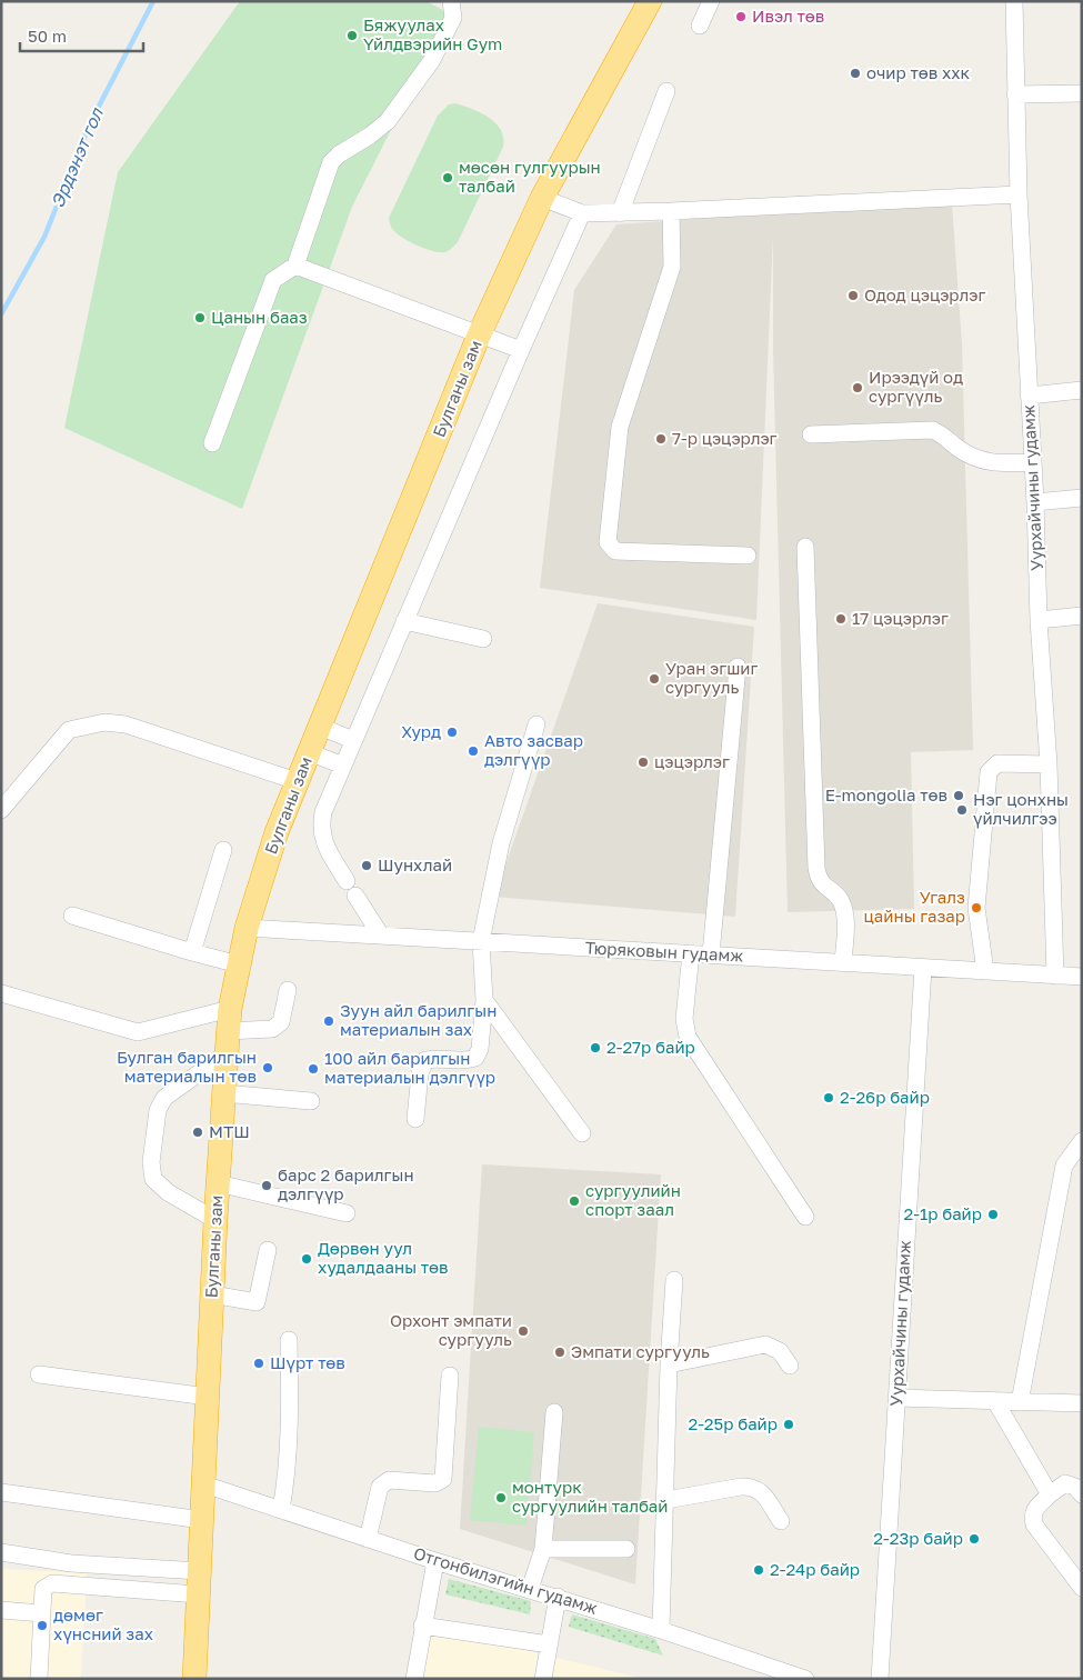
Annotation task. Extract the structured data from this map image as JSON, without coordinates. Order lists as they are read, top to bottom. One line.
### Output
{"streets":{"highway":["Булганы зам"],"street":["Уурхайчины гудамж","Тюряковын гудамж","Отгонбилэгийн гудамж"]},"crossings":[["Булганы зам","Тюряковын гудамж"],["Булганы зам","Отгонбилэгийн гудамж"],["Уурхайчины гудамж","Тюряковын гудамж"]],"water":["Эрдэнэт гол"],"places":["Ивэл төв","Бяжуулах Үйлдвэрийн Gym","очир төв ххк","мөсөн гулгуурын талбай","Одод цэцэрлэг","Цанын бааз","Ирээдүй од сургүүль","7-р цэцэрлэг","17 цэцэрлэг","Уран эгшиг сургууль","Хурд","Авто засвар дэлгүүр","цэцэрлэг","E-mongolia төв","Нэг цонхны үйлчилгээ","Шунхлай","Угалз цайны газар","Зуун айл барилгын материалын зах","2-27р байр","Булган барилгын материалын төв","100 айл барилгын материалын дэлгүүр","2-26р байр","МТШ","барс 2 барилгын дэлгүүр","сургуулийн спорт заал","2-1р байр","Дөрвөн уул худалдааны төв","Орхонт эмпати сургууль","Эмпати сургууль","Шүрт төв","2-25р байр","монтурк сургуулийн талбай","2-23р байр","2-24р байр","дөмөг хүнсний зах"],"scale_bar":"50 m"}
